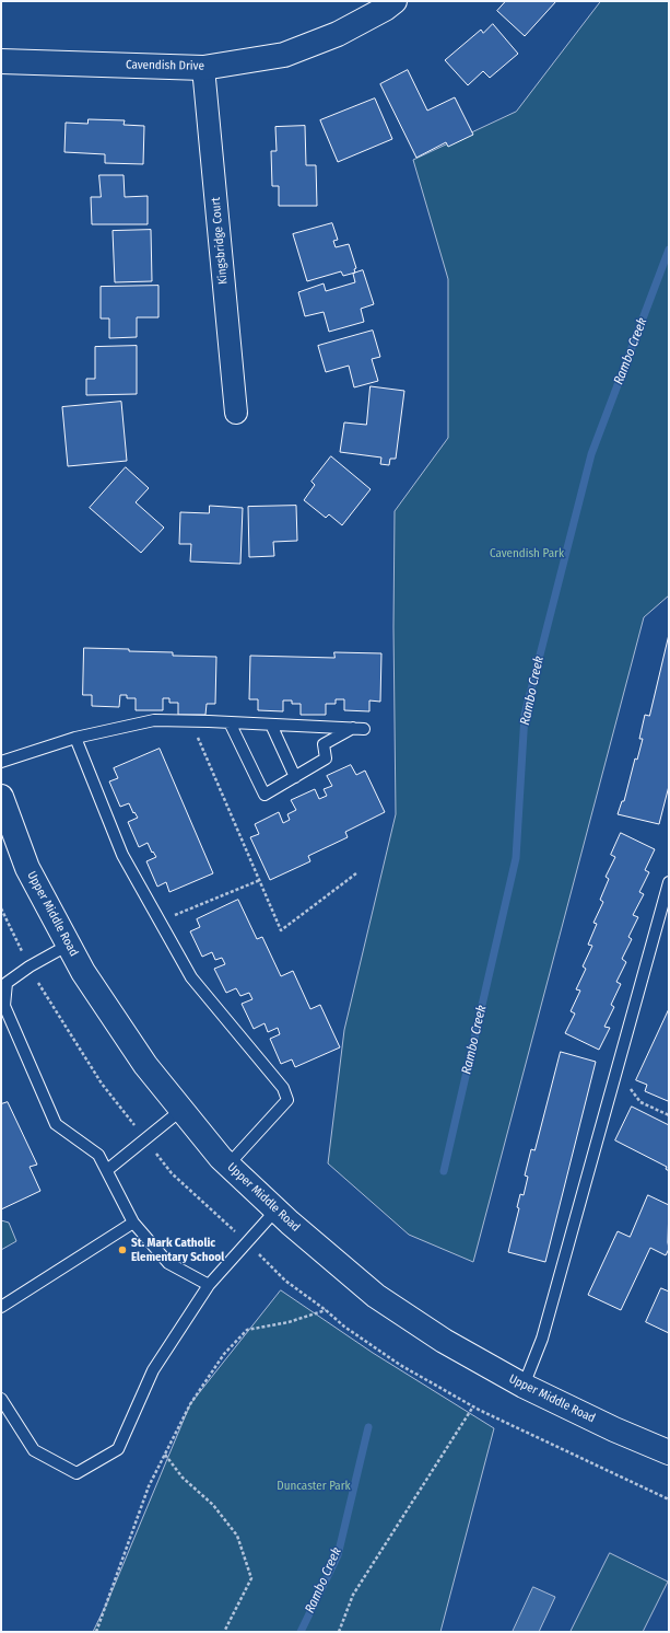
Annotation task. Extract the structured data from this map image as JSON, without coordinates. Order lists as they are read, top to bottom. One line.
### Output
{"streets":{"main road":["Cavendish Drive","Upper Middle Road"],"street":["Kingsbridge Court"]},"crossings":[["Cavendish Drive","Kingsbridge Court"]],"water":["Rambo Creek"],"parks":["Cavendish Park","Duncaster Park"],"places":["St. Mark Catholic Elementary School"]}
